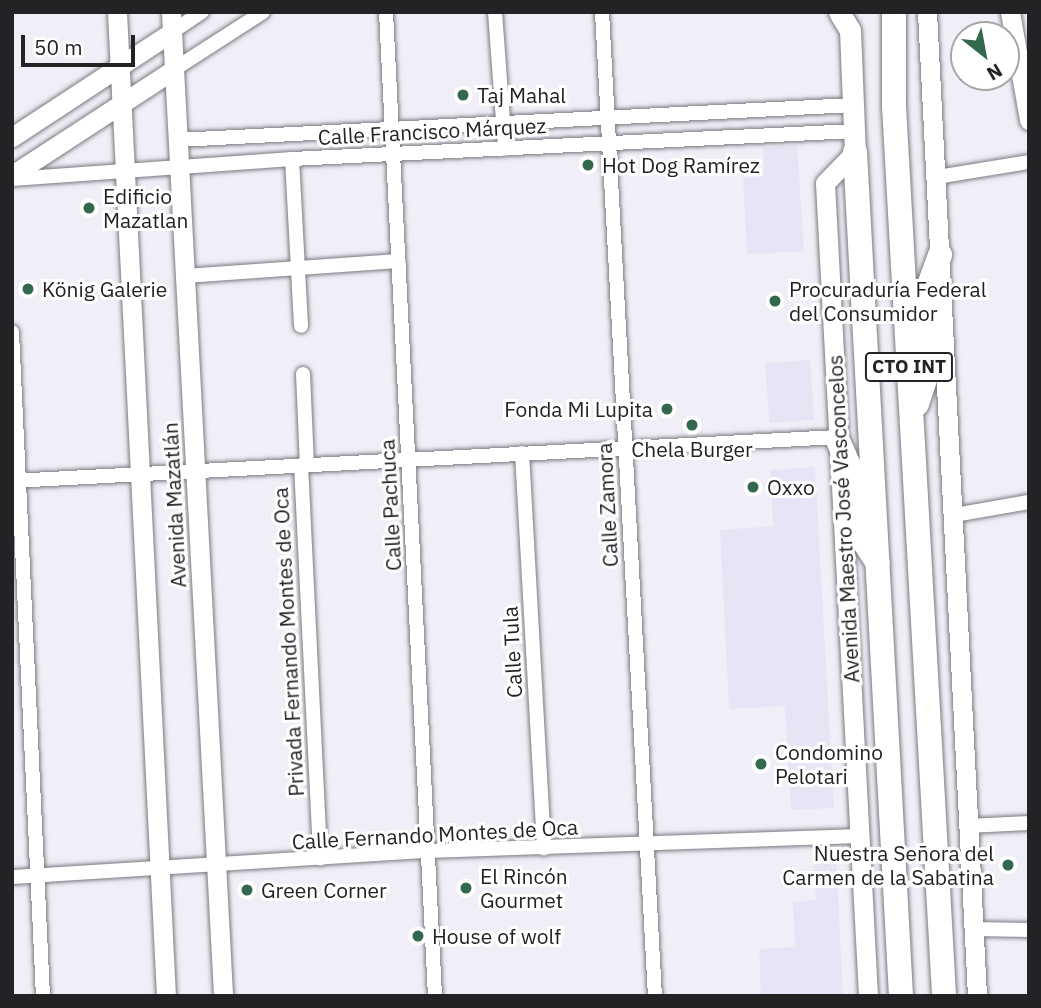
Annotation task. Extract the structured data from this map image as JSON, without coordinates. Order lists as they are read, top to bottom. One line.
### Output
{"streets":{"highway":["CTO INT"],"main road":["Avenida Mazatlán","Avenida Maestro José Vasconcelos"],"street":["Calle Francisco Márquez","Calle Pachuca","Calle Zamora","Privada Fernando Montes de Oca","Calle Tula","Calle Fernando Montes de Oca"]},"crossings":[["Calle Francisco Márquez","CTO INT"],["Calle Francisco Márquez","Avenida Mazatlán"],["Calle Francisco Márquez","Calle Pachuca"],["Calle Francisco Márquez","Calle Zamora"],["Calle Francisco Márquez","Avenida Maestro José Vasconcelos"],["CTO INT","Avenida Maestro José Vasconcelos"],["Avenida Mazatlán","Calle Fernando Montes de Oca"],["Calle Pachuca","Calle Fernando Montes de Oca"],["Calle Zamora","Calle Fernando Montes de Oca"],["Avenida Maestro José Vasconcelos","Calle Fernando Montes de Oca"],["Privada Fernando Montes de Oca","Calle Fernando Montes de Oca"],["Calle Tula","Calle Fernando Montes de Oca"]],"places":["Taj Mahal","Hot Dog Ramírez","Edificio Mazatlan","König Galerie","Procuraduría Federal del Consumidor","Fonda Mi Lupita","Chela Burger","Oxxo","Condomino Pelotari","Nuestra Señora del Carmen de la Sabatina","El Rincón Gourmet","Green Corner","House of wolf"],"scale_bar":"50 m","north":"bottom right"}
